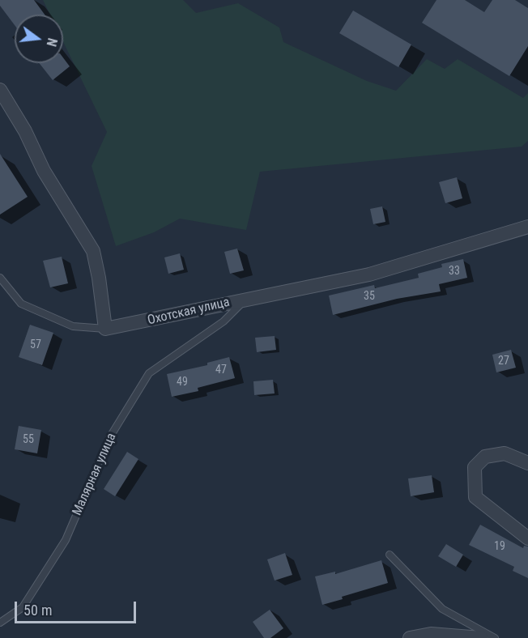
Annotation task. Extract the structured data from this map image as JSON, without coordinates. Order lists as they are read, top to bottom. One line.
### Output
{"streets":{"street":["Охотская улица"],"lane":["Малярная улица"]},"crossings":[["Охотская улица","Малярная улица"]],"house_numbers":["33","35","57","27","47","49","55","19"],"scale_bar":"50 m","north":"right"}
